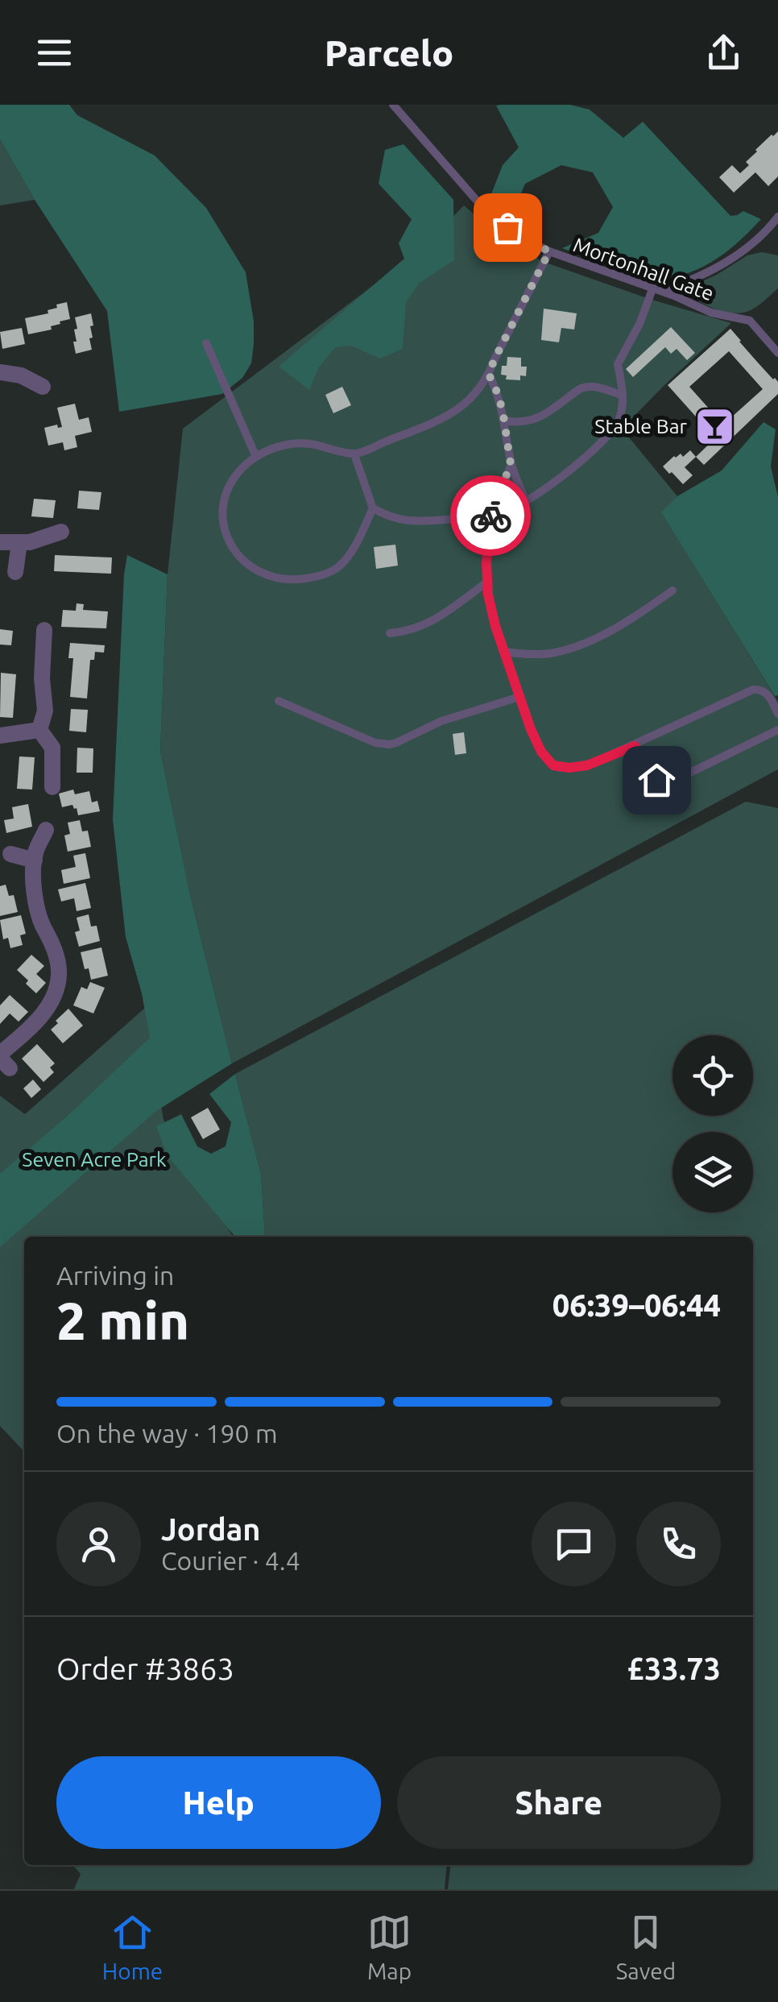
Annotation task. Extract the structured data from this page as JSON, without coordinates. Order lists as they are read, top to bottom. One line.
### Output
{"streets":{"lane":["Mortonhall Gate"]},"parks":["Seven Acre Park"],"places":{"bar":["Stable Bar"]},"page":{"header":"Parcelo","heading":["2 min","Arriving in","06:39–06:44"],"panel":["Jordan","Courier · 4.4","Order #3863","£33.73"],"bar":"On the way · 190 m","buttons":["Help","Share"],"tabs":["Home","Map","Saved"]}}
